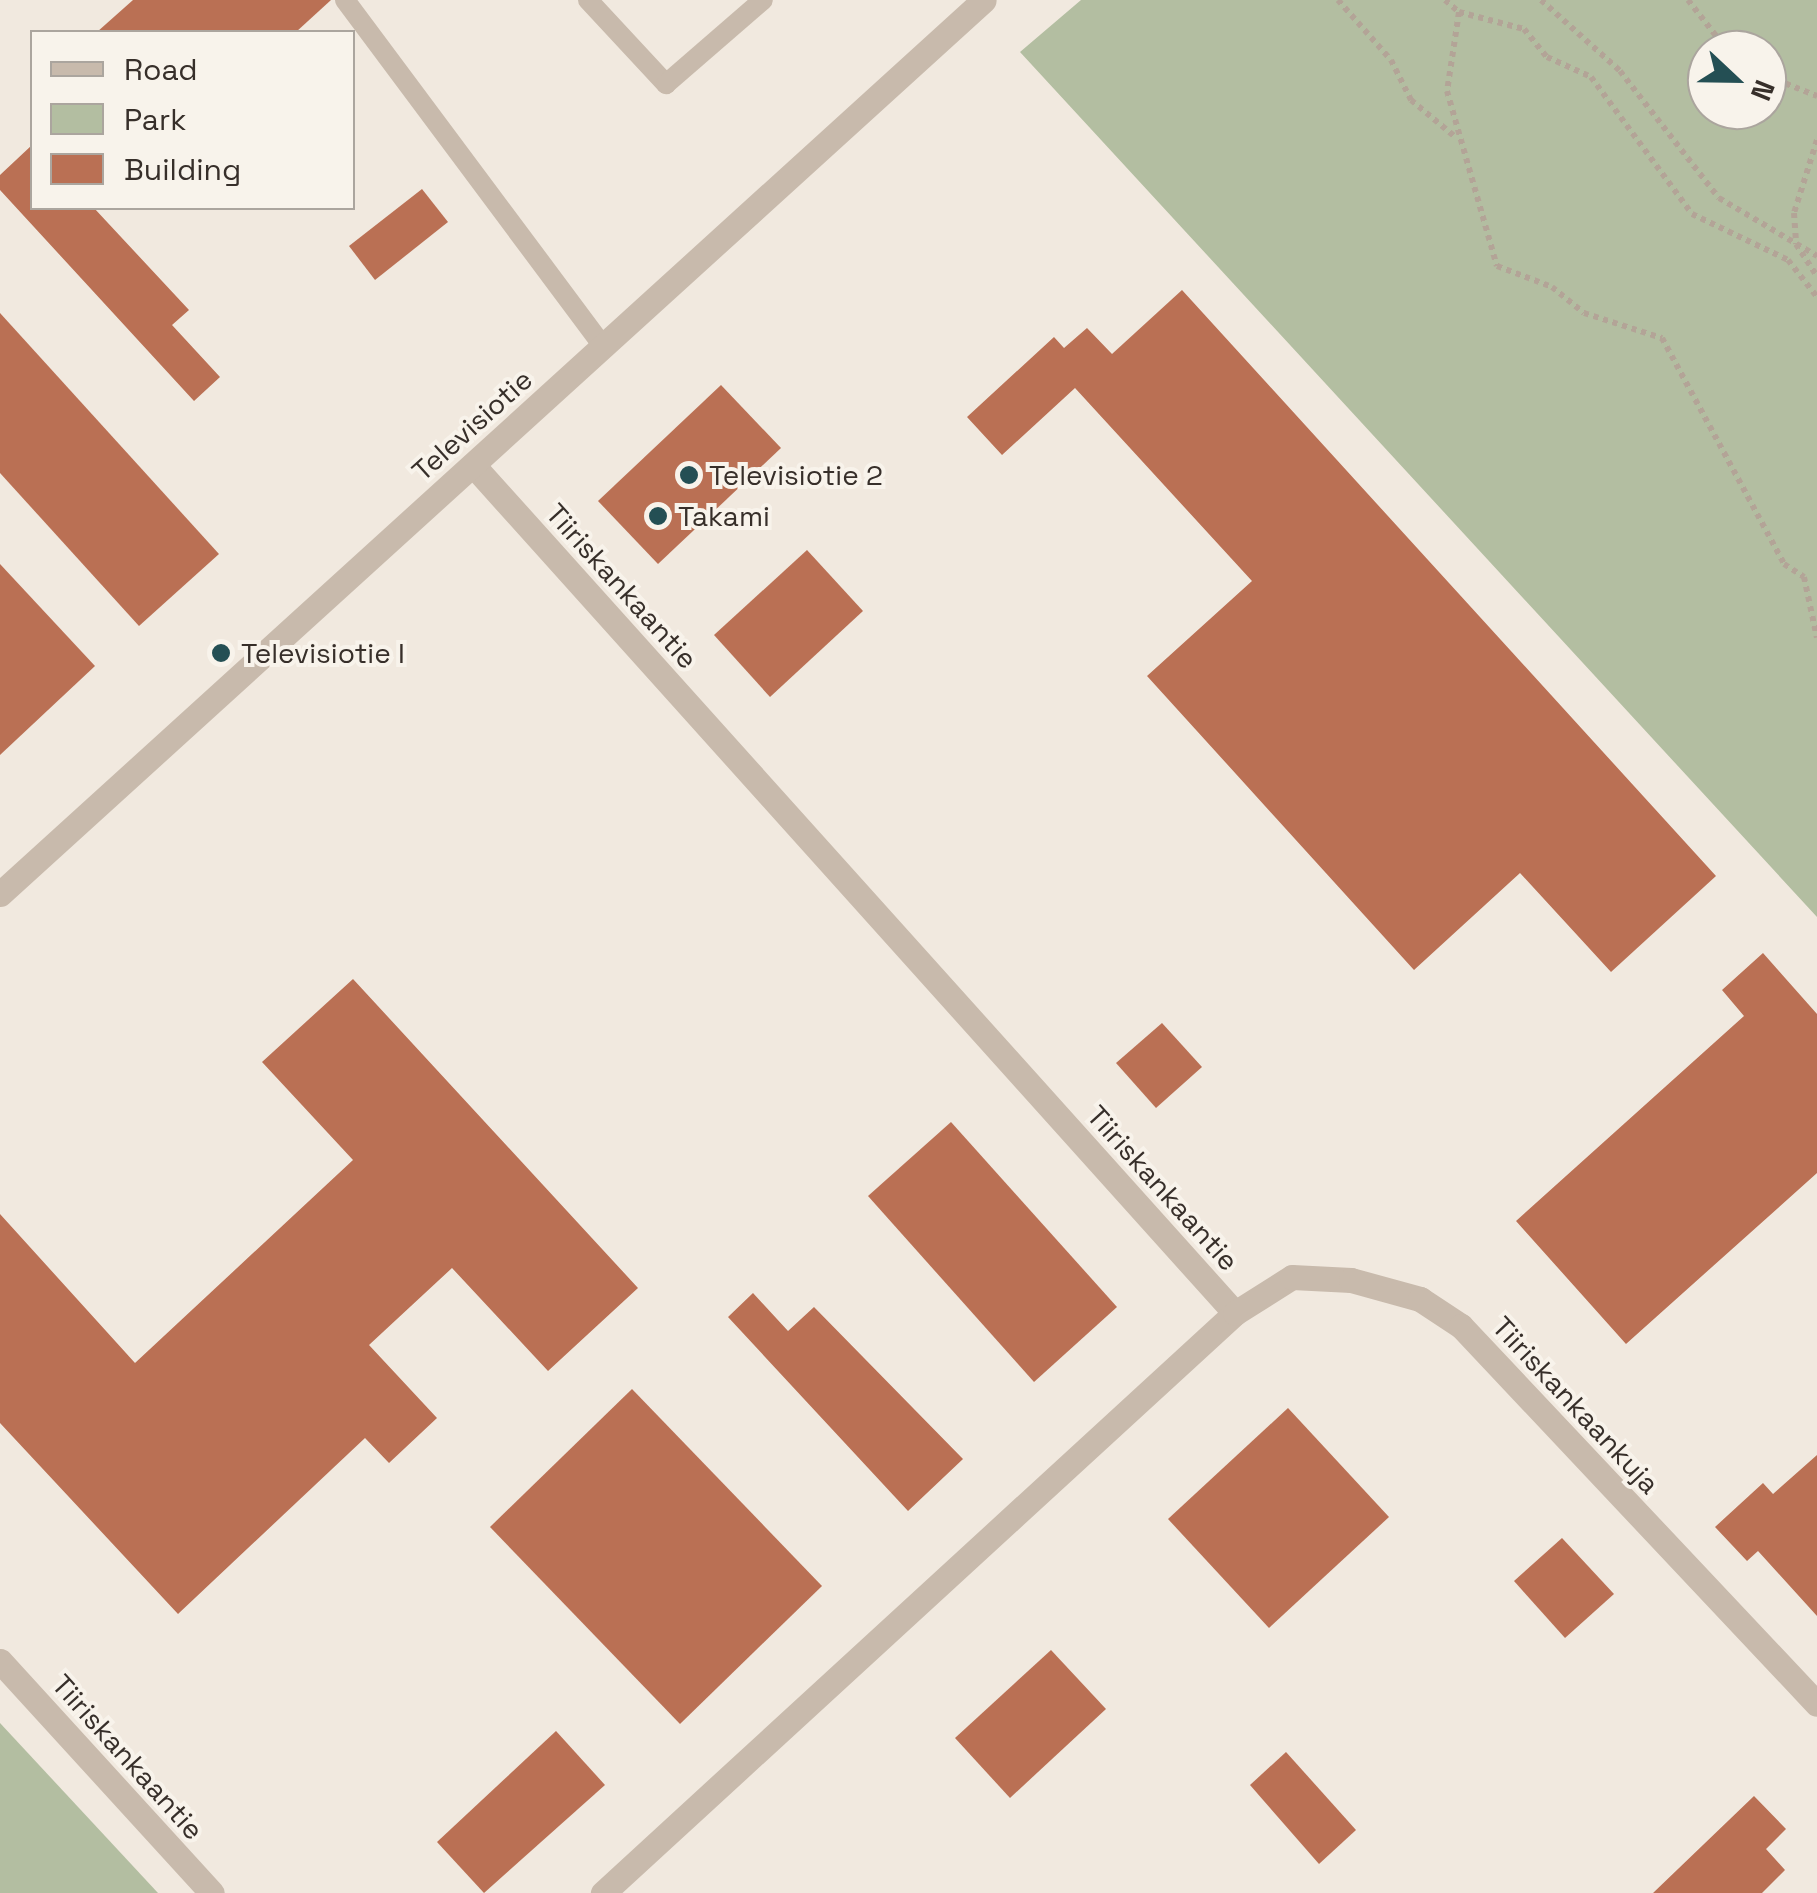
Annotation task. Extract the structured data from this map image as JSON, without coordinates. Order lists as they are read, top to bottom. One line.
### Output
{"streets":{"street":["Televisiotie","Tiiriskankaantie","Tiiriskankaankuja"]},"crossings":[["Televisiotie","Tiiriskankaantie"],["Tiiriskankaantie","Tiiriskankaankuja"]],"places":["Televisiotie 2","Takami","Televisiotie I"],"legend":["Road","Park","Building"],"north":"right"}
